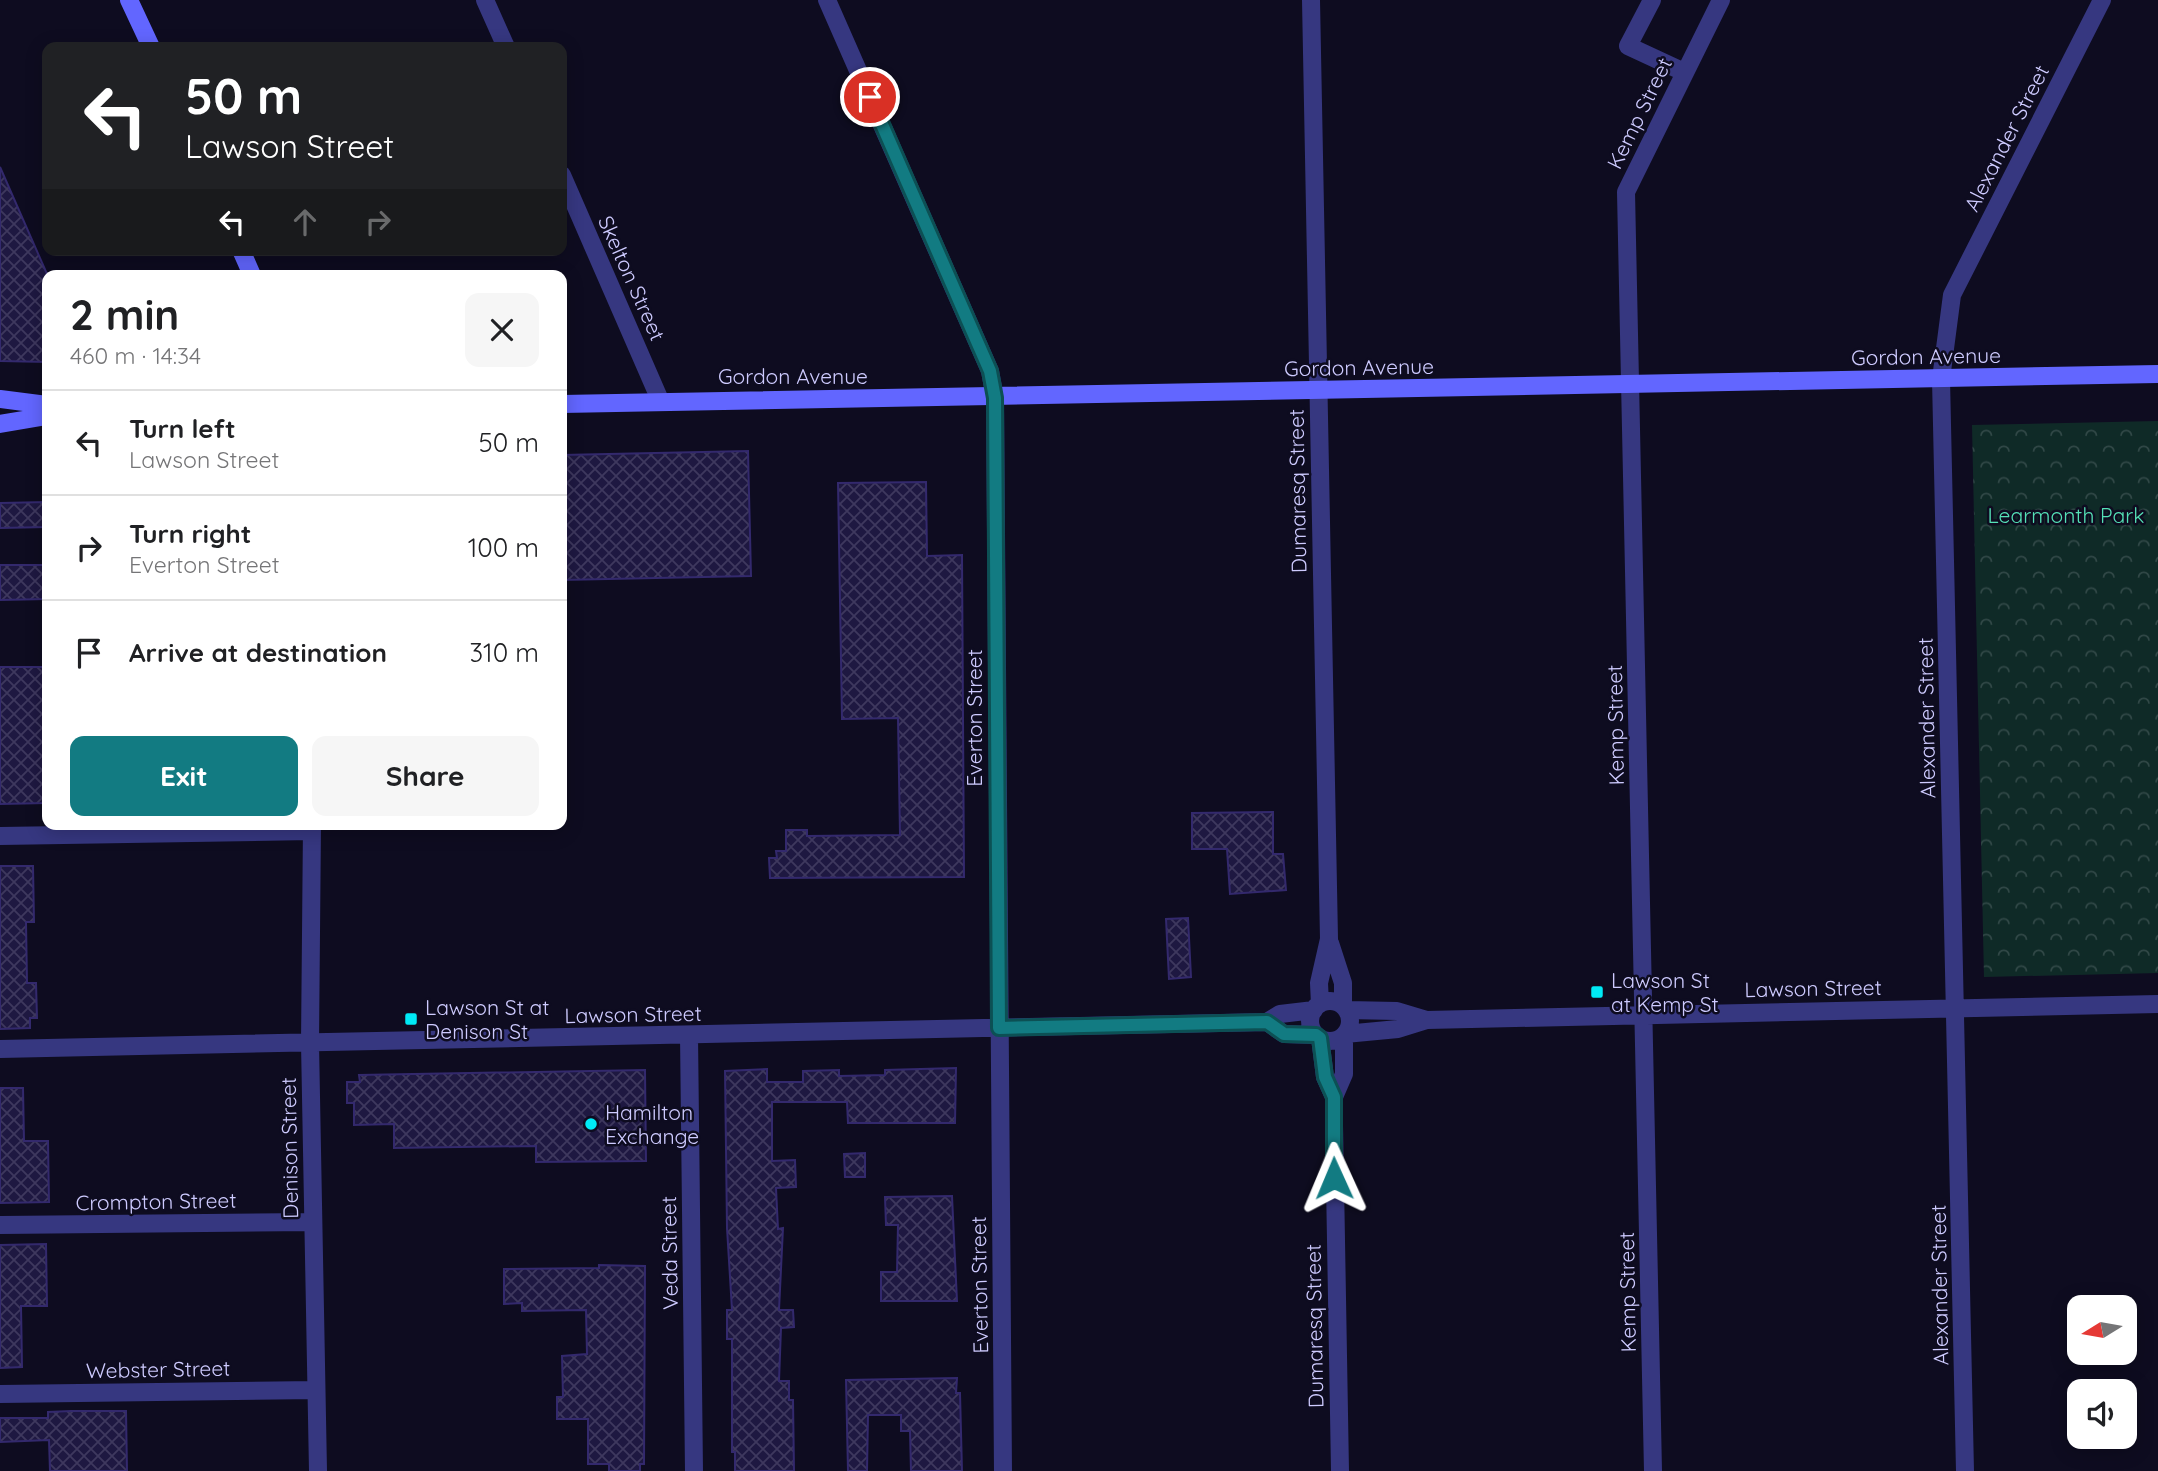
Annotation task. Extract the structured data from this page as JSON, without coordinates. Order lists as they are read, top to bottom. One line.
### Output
{"streets":{"main road":["Gordon Avenue"],"street":["Kemp Street","Alexander Street","Skelton Street","Dumaresq Street","Everton Street","Lawson Street","Denison Street","Crompton Street","Veda Street","Webster Street"]},"crossings":[["Kemp Street","Gordon Avenue"],["Kemp Street","Lawson Street"],["Alexander Street","Gordon Avenue"],["Alexander Street","Lawson Street"],["Skelton Street","Gordon Avenue"],["Gordon Avenue","Dumaresq Street"],["Gordon Avenue","Everton Street"],["Dumaresq Street","Lawson Street"],["Everton Street","Lawson Street"],["Lawson Street","Denison Street"],["Lawson Street","Veda Street"],["Denison Street","Crompton Street"],["Denison Street","Webster Street"]],"parks":["Learmonth Park"],"places":{"transit":["Lawson St at Kemp St","Lawson St at Denison St"],"other":["Hamilton Exchange"]},"north":"left","page":{"turn":["50 m","Lawson Street"],"heading":["2 min","460 m · 14:34"],"list":[{"name":"Turn left","note":"Lawson Street","value":"50 m"},{"name":"Turn right","note":"Everton Street","value":"100 m"},{"name":"Arrive at destination","value":"310 m"}],"buttons":["Exit","Share"]}}
